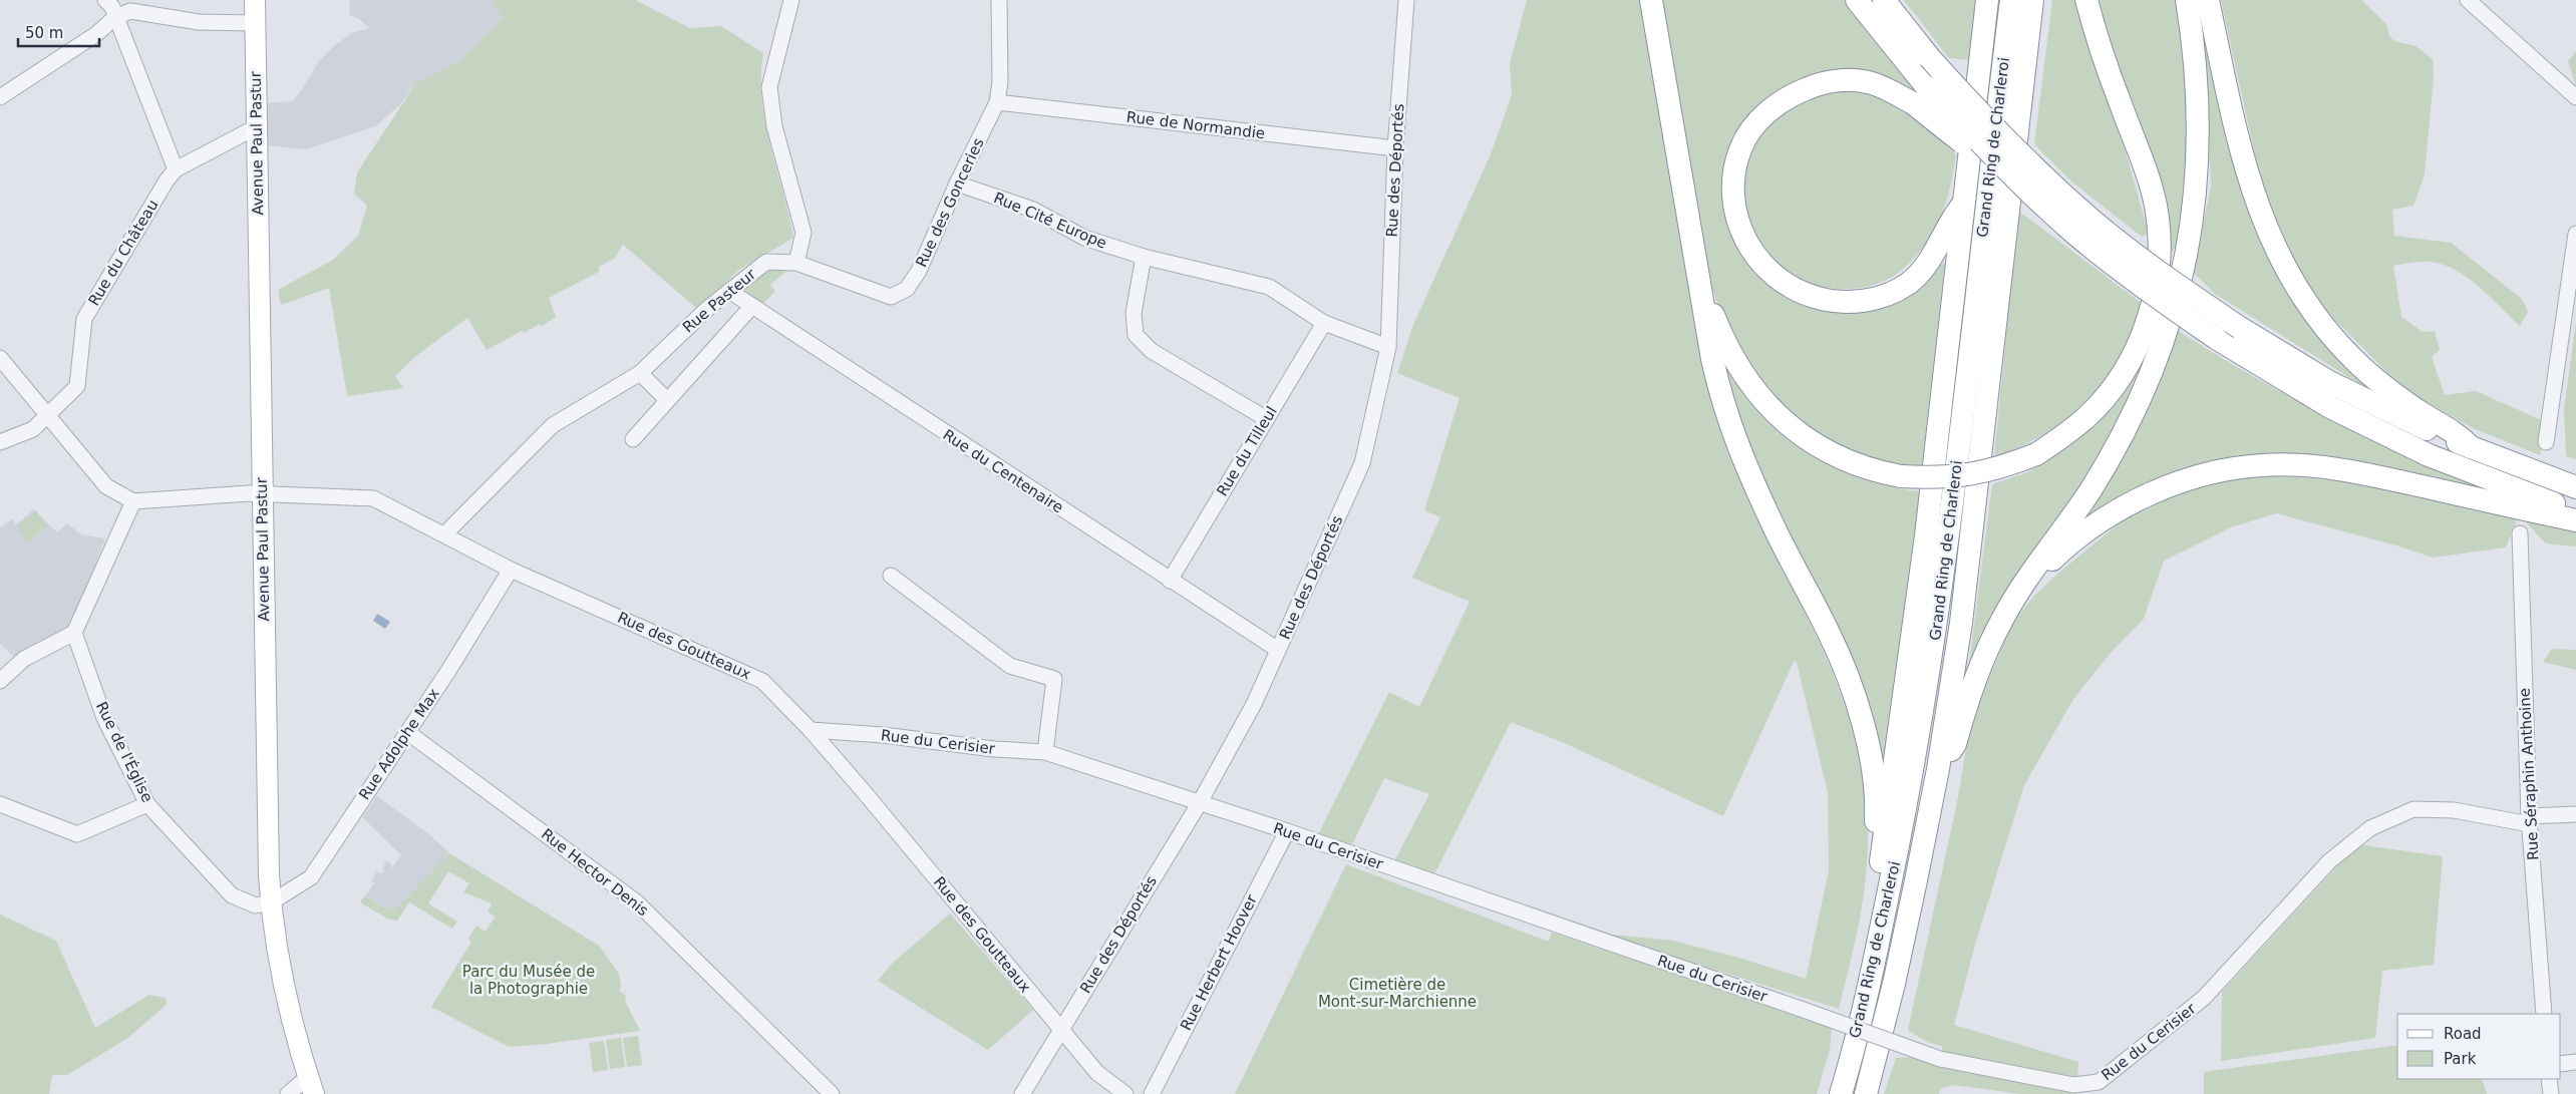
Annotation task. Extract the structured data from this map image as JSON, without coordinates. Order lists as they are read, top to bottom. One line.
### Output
{"streets":{"highway":["Grand Ring de Charleroi"],"main road":["Avenue Paul Pastur"],"street":["Rue de Normandie","Rue des Déportés","Rue des Gonceries","Rue Cité Europe","Rue du Château","Rue Pasteur","Rue du Tilleul","Rue du Centenaire","Rue des Goutteaux","Rue du Cerisier","Rue Adolphe Max","Rue de l'Église","Rue Séraphin Anthoine","Rue Hector Denis","Rue Herbert Hoover"]},"crossings":[["Rue de Normandie","Rue des Déportés"],["Rue de Normandie","Rue des Gonceries"],["Avenue Paul Pastur","Rue du Château"],["Avenue Paul Pastur","Rue des Goutteaux"],["Avenue Paul Pastur","Rue Adolphe Max"],["Avenue Paul Pastur","Rue de l'Église"],["Rue des Déportés","Rue Cité Europe"],["Rue des Déportés","Rue du Centenaire"],["Rue des Déportés","Rue des Goutteaux"],["Rue des Déportés","Rue du Cerisier"],["Rue des Gonceries","Rue Cité Europe"],["Rue des Gonceries","Rue Pasteur"],["Rue Cité Europe","Rue du Tilleul"],["Rue Pasteur","Rue du Centenaire"],["Rue Pasteur","Rue des Goutteaux"],["Rue du Tilleul","Rue du Centenaire"],["Rue des Goutteaux","Rue du Cerisier"],["Rue des Goutteaux","Rue Adolphe Max"],["Rue du Cerisier","Rue Séraphin Anthoine"],["Rue du Cerisier","Rue Herbert Hoover"],["Rue Adolphe Max","Rue de l'Église"],["Rue Adolphe Max","Rue Hector Denis"]],"parks":["Parc du Musée de la Photographie","Cimetière de Mont-sur-Marchienne"],"legend":["Road","Park"],"scale_bar":"50 m"}
